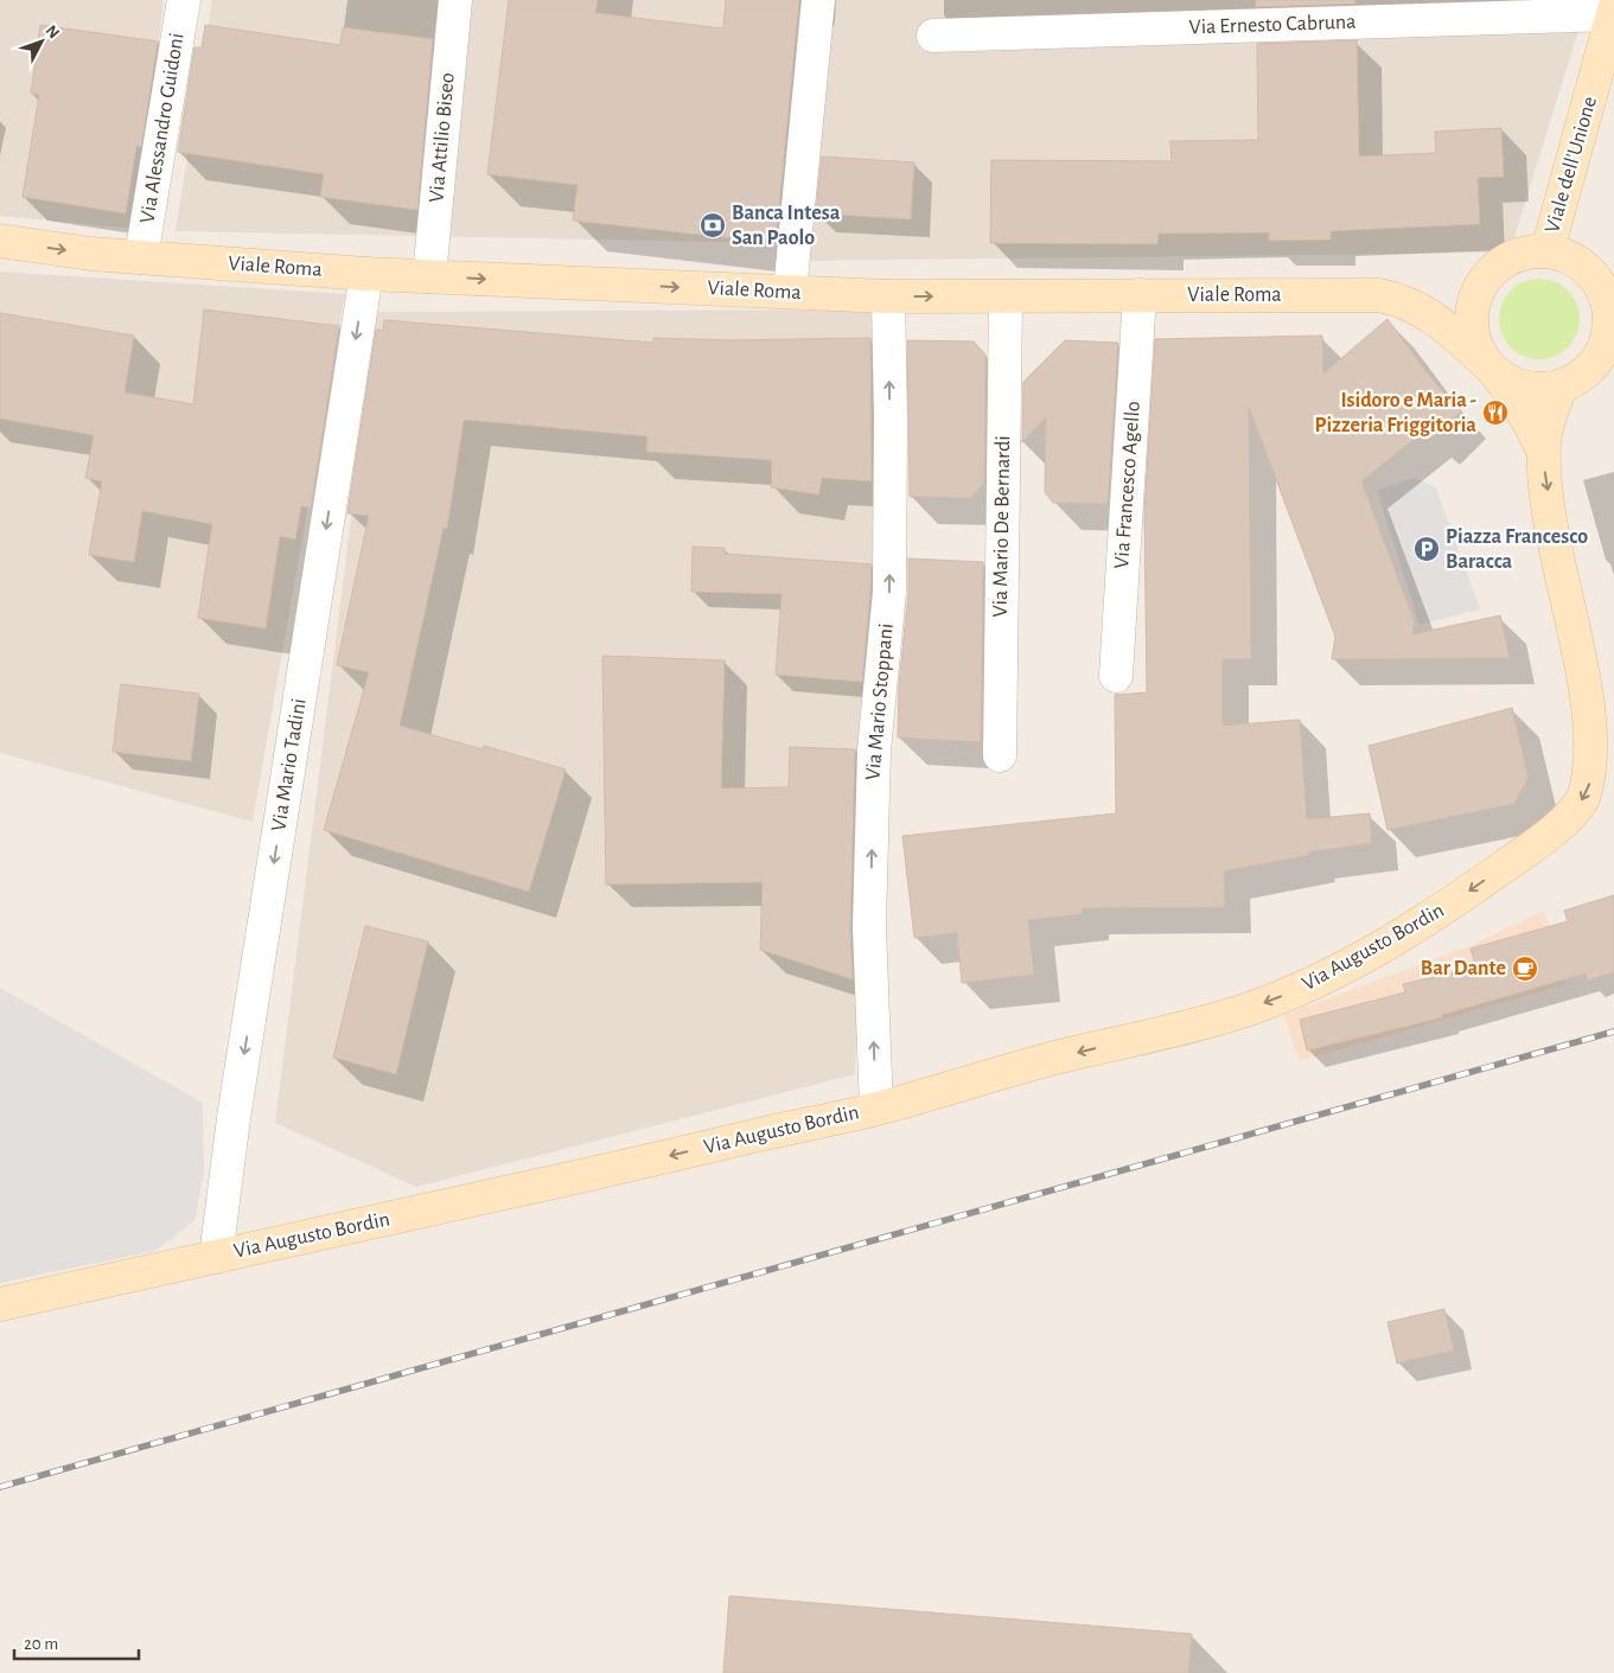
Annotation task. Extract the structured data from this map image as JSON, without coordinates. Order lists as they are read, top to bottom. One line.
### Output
{"streets":{"street":["Via Ernesto Cabruna","Via Alessandro Guidoni","Via Attilio Biseo","Viale dell'Unione","Viale Roma","Via Francesco Agello","Via Mario De Bernardi","Via Mario Stoppani","Via Mario Tadini","Via Augusto Bordin"]},"crossings":[["Via Ernesto Cabruna","Viale dell'Unione"],["Via Alessandro Guidoni","Viale Roma"],["Via Attilio Biseo","Viale Roma"],["Viale dell'Unione","Viale Roma"],["Viale Roma","Via Francesco Agello"],["Viale Roma","Via Mario De Bernardi"],["Viale Roma","Via Mario Stoppani"],["Viale Roma","Via Mario Tadini"],["Via Mario Stoppani","Via Augusto Bordin"],["Via Mario Tadini","Via Augusto Bordin"]],"one_way":["Via Mario Stoppani","Via Mario Tadini","Via Augusto Bordin"],"places":{"bank":["Banca Intesa San Paolo"],"restaurant":["Isidoro e Maria - Pizzeria Friggitoria"],"parking":["Piazza Francesco Baracca"],"cafe":["Bar Dante"]},"scale_bar":"20 m","north":"top right"}
